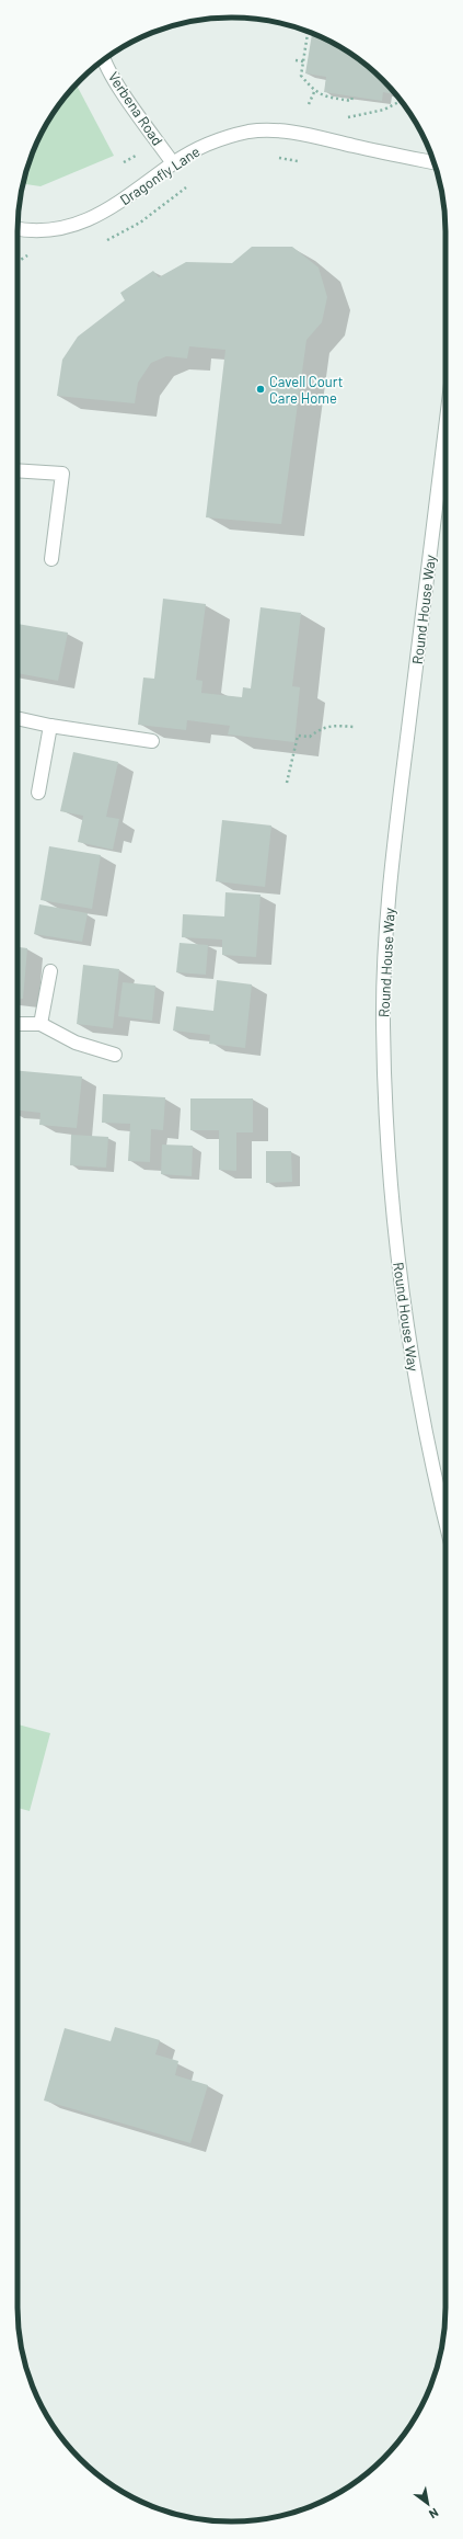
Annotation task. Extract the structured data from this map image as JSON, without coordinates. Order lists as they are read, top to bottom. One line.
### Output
{"streets":{"street":["Verbena Road","Dragonfly Lane","Round House Way"]},"crossings":[["Verbena Road","Dragonfly Lane"]],"places":["Cavell Court Care Home"],"north":"bottom right"}
